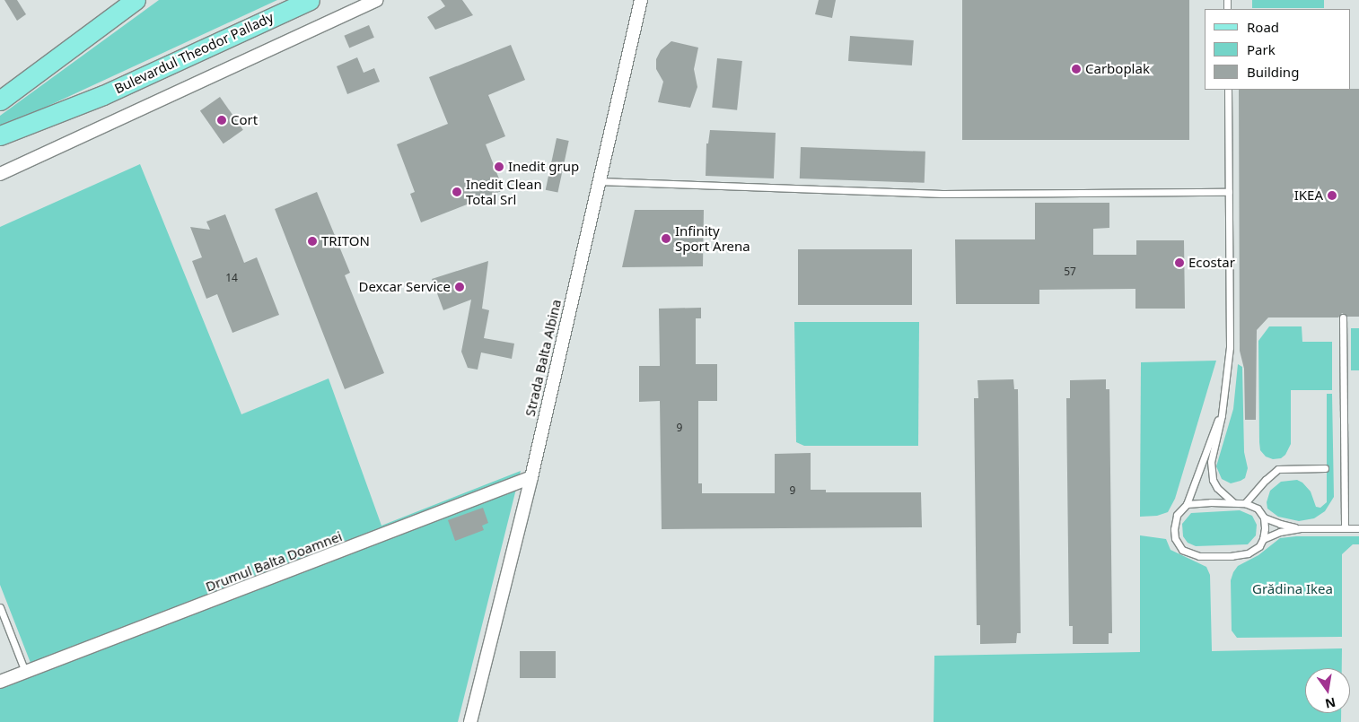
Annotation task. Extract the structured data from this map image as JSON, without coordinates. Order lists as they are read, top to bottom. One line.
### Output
{"streets":{"main road":["Bulevardul Theodor Pallady"],"street":["Strada Balta Albina","Drumul Balta Doamnei"]},"crossings":[["Strada Balta Albina","Drumul Balta Doamnei"]],"parks":["Grădina Ikea"],"places":["Carboplak","Cort","Inedit grup","Inedit Clean Total Srl","IKEA","Infinity Sport Arena","TRITON","Ecostar","Dexcar Service"],"house_numbers":["57","14","9","9"],"legend":["Road","Park","Building"],"north":"bottom"}
